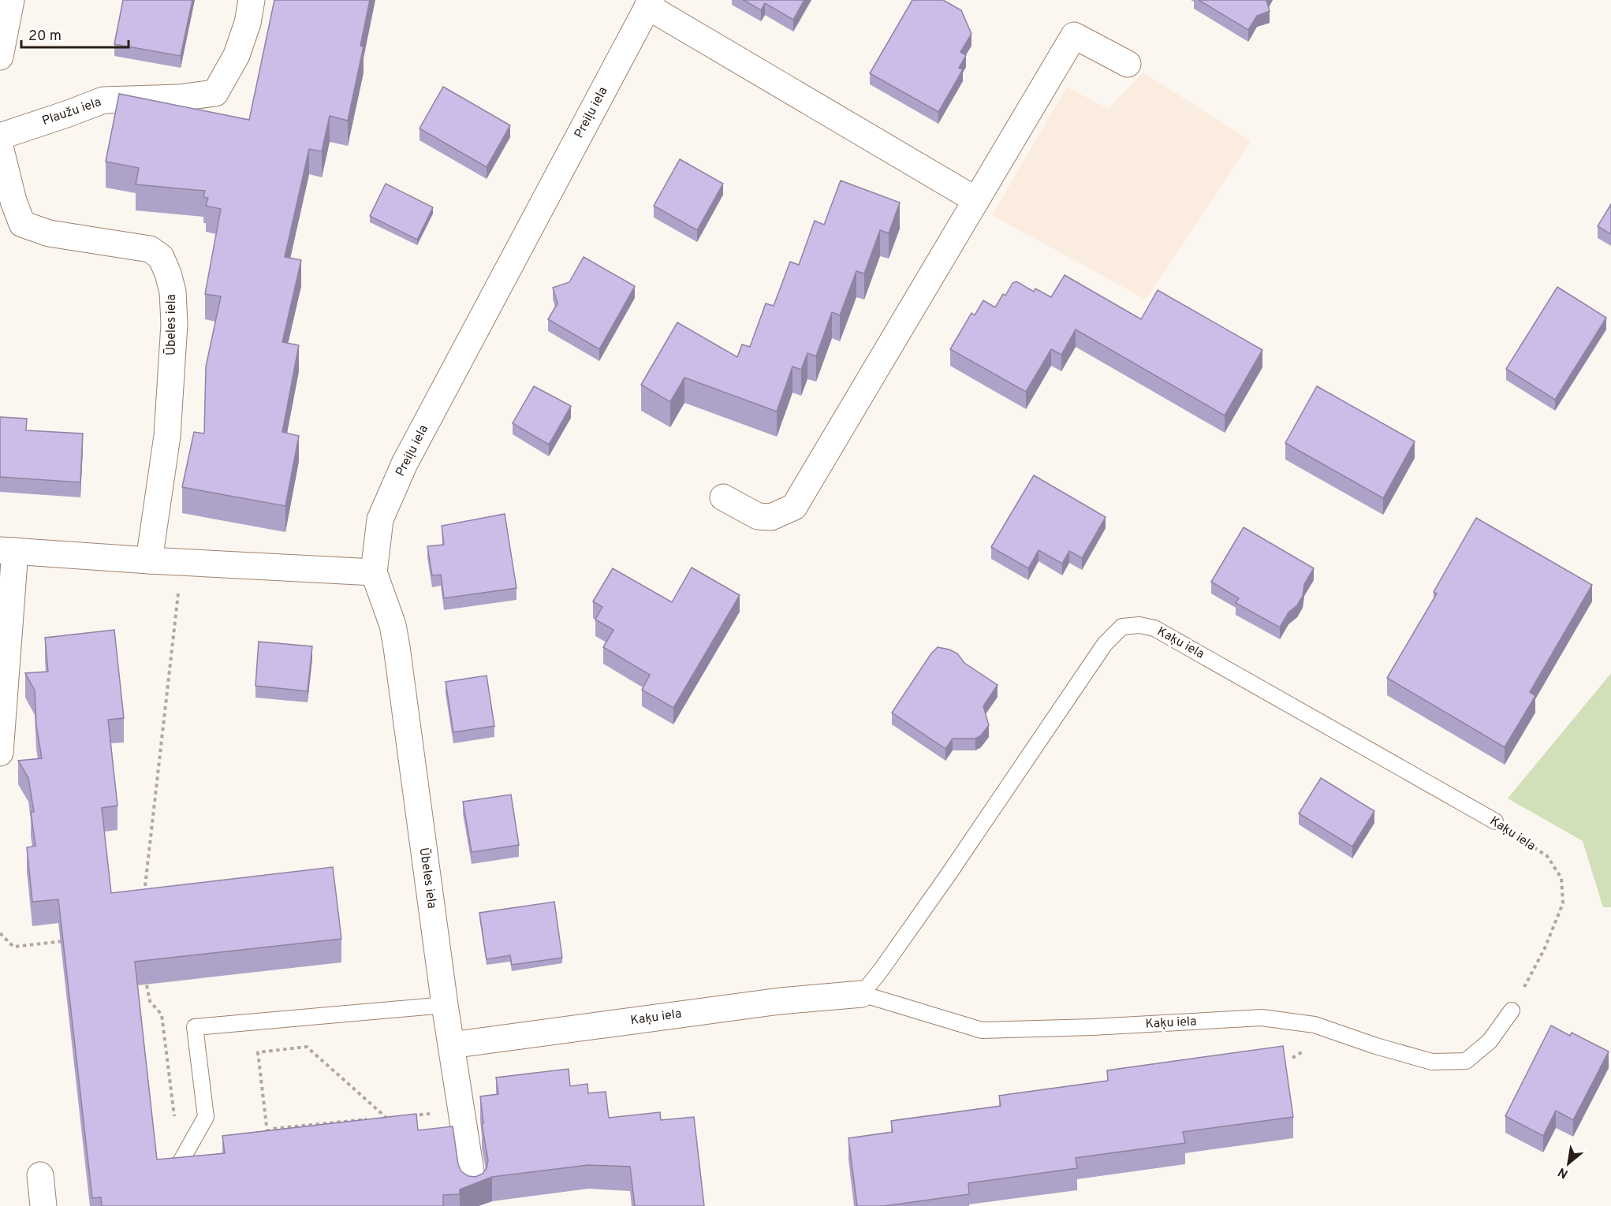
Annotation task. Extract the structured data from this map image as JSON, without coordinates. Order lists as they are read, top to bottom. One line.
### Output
{"streets":{"street":["Plaužu iela","Preiļu iela","Ūbeles iela","Kaķu iela"]},"crossings":[["Preiļu iela","Ūbeles iela"],["Ūbeles iela","Kaķu iela"]],"scale_bar":"20 m","north":"bottom left"}
